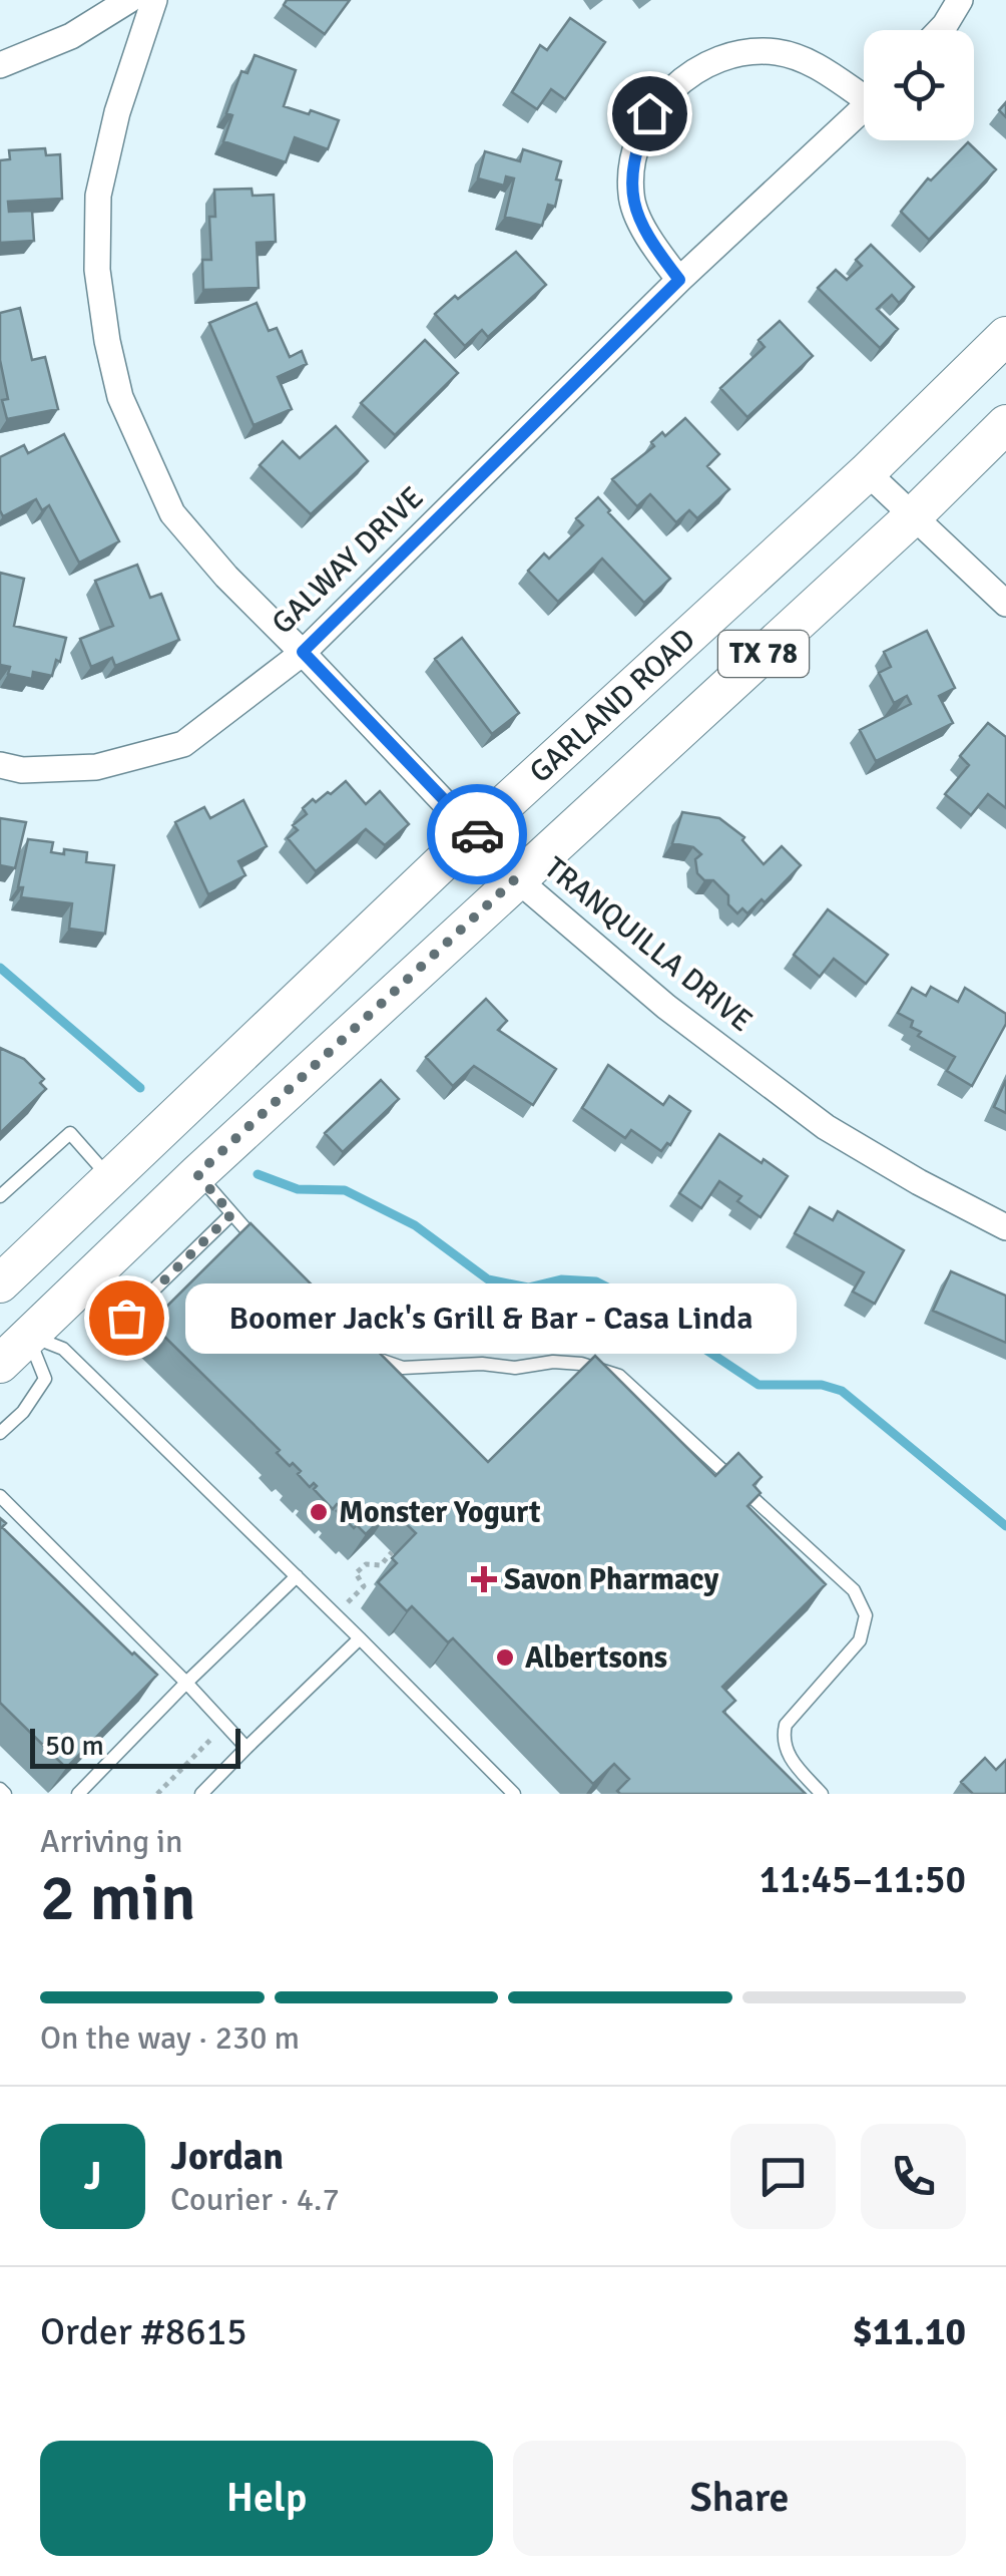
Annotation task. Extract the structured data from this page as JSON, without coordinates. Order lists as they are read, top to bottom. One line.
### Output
{"streets":{"main road":["TX 78","GARLAND ROAD"],"street":["GALWAY DRIVE","TRANQUILLA DRIVE"]},"crossings":[["GALWAY DRIVE","TRANQUILLA DRIVE"],["TX 78","TRANQUILLA DRIVE"],["GARLAND ROAD","TRANQUILLA DRIVE"]],"places":{"other":["Boomer Jack's Grill & Bar - Casa Linda","Monster Yogurt","Albertsons"],"health":["Savon Pharmacy"]},"scale_bar":"50 m","page":{"bubble":"Boomer Jack's Grill & Bar - Casa Linda","scale":"50 m","heading":["2 min","Arriving in","11:45–11:50"],"panel":["Jordan","Courier · 4.7","Order #8615","$11.10"],"bar":"On the way · 230 m","round":"J","buttons":["Help","Share"]}}
